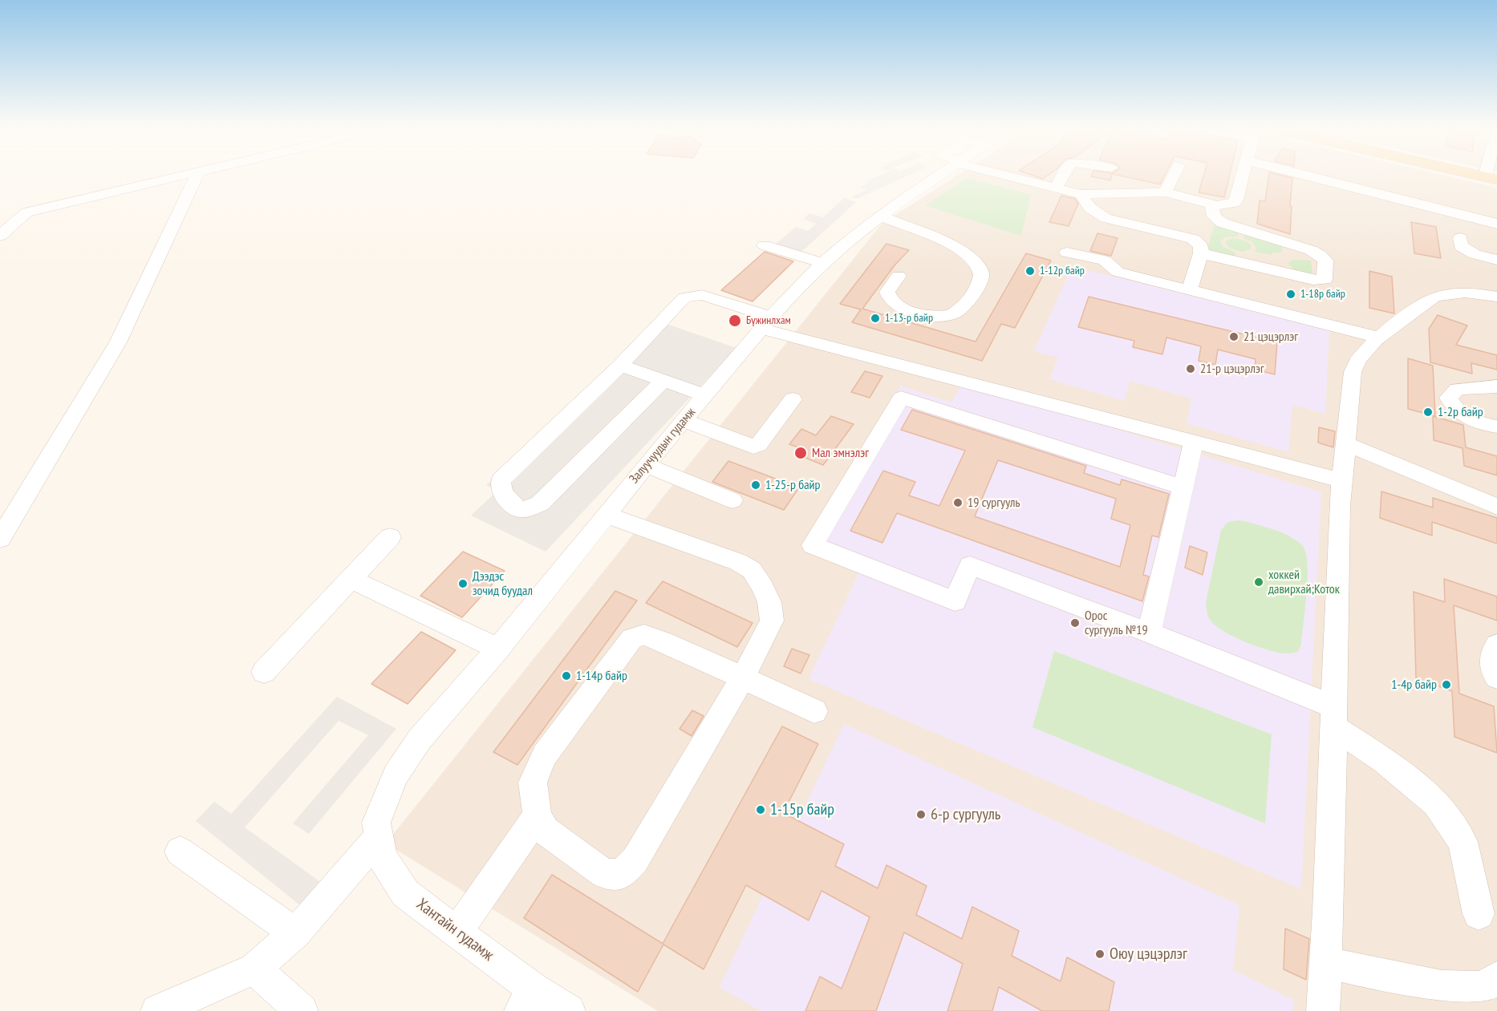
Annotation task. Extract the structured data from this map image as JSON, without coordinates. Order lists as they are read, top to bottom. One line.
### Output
{"streets":{"street":["Залуучуудын гудамж","Хантайн гудамж"]},"crossings":[["Залуучуудын гудамж","Хантайн гудамж"]],"places":["1-12р байр","1-18р байр","1-13-р байр","Бүжинлхам","21 цэцэрлэг","21-р цэцэрлэг","1-2р байр","Мал эмнэлэг","1-25-р байр","19 сургууль","хоккей давирхай;Коток","Дээдэс зочид буудал","Орос сургууль №19","1-14р байр","1-4р байр","1-15р байр","6-р сургууль","Оюу цэцэрлэг"]}
